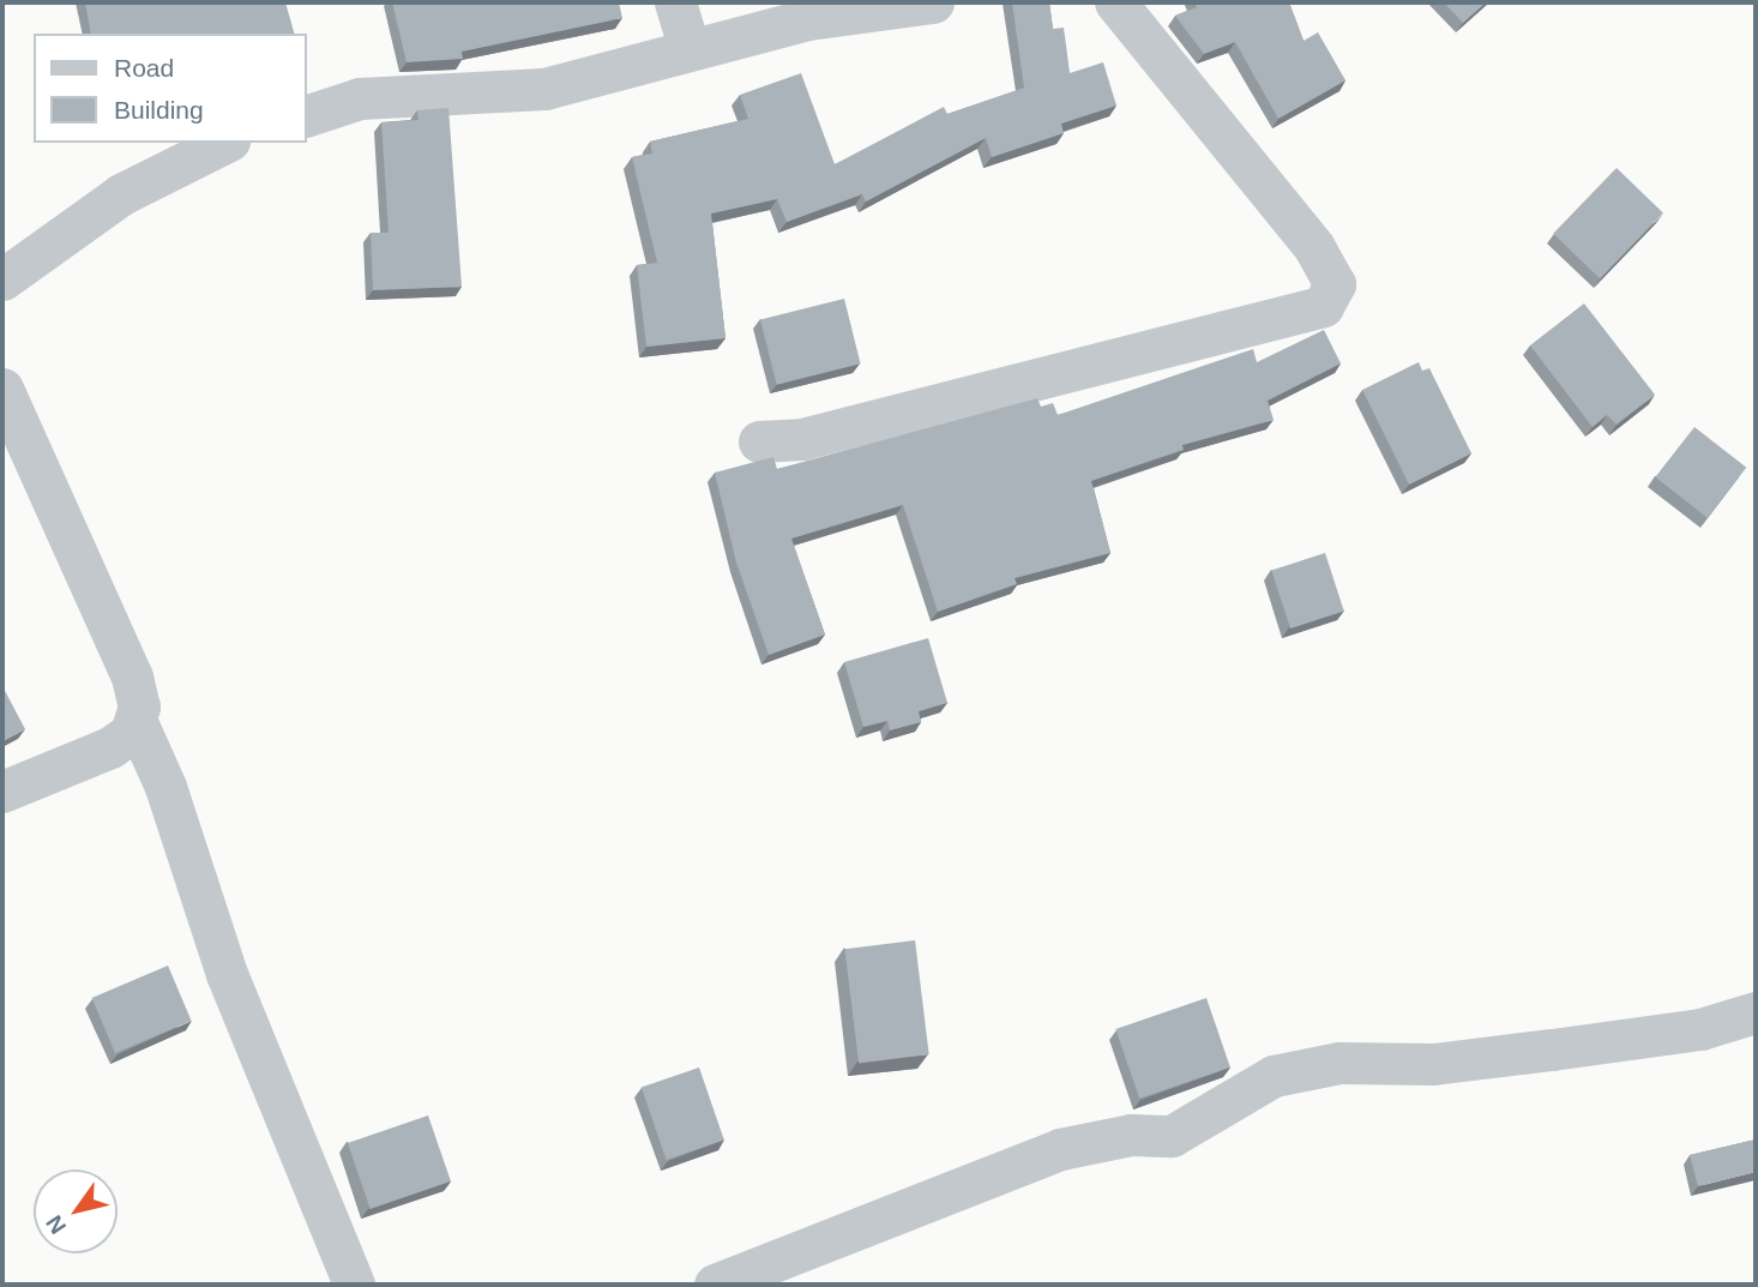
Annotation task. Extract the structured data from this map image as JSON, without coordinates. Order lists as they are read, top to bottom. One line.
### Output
{"legend":["Road","Building"],"north":"bottom left"}
